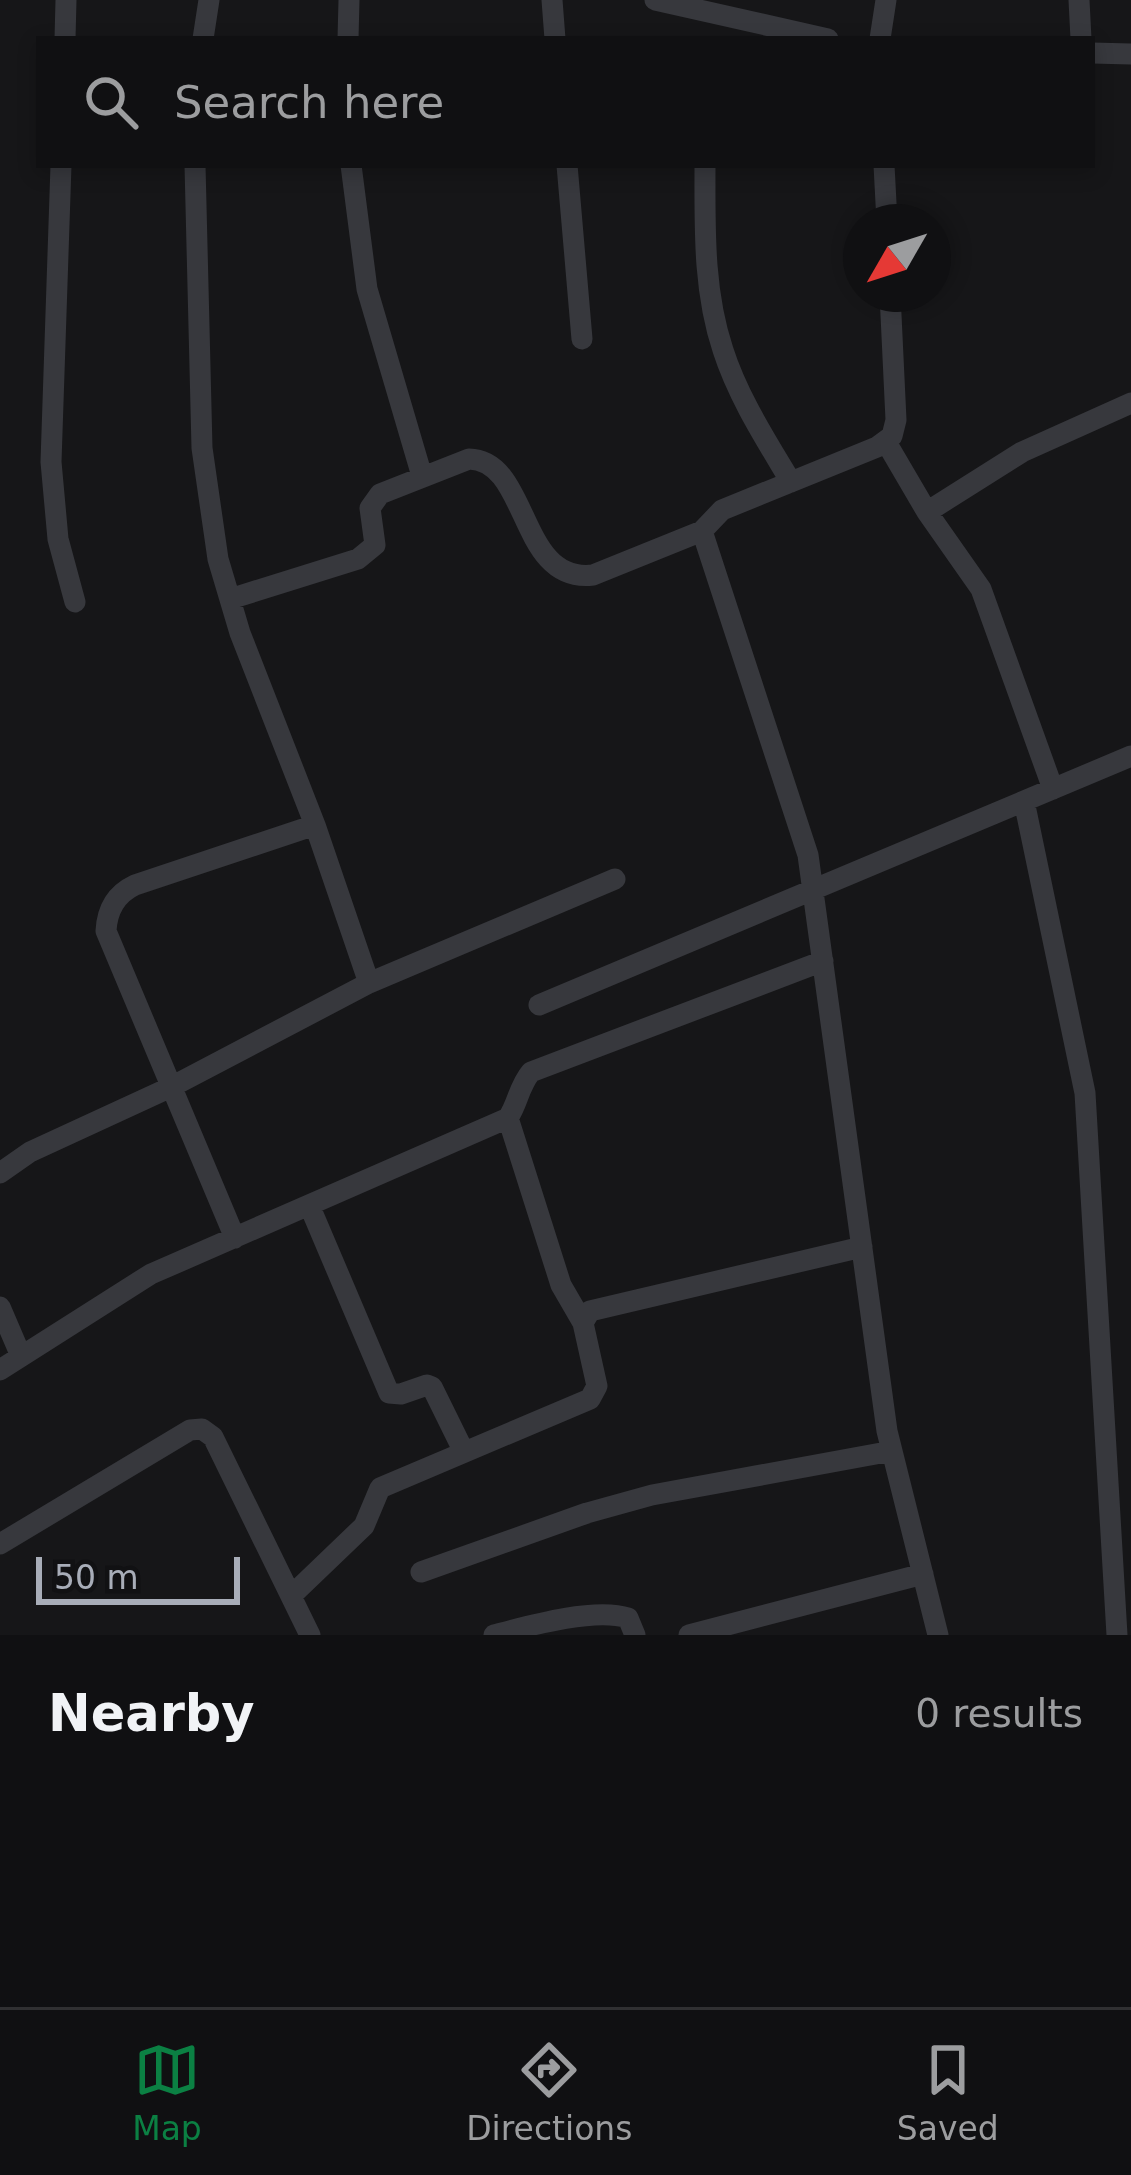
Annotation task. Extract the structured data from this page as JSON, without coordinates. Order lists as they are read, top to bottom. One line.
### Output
{"scale_bar":"50 m","north":"bottom left","page":{"search":"Search here","scale":"50 m","heading":["Nearby","0 results"],"nav":["Map","Directions","Saved"]}}
